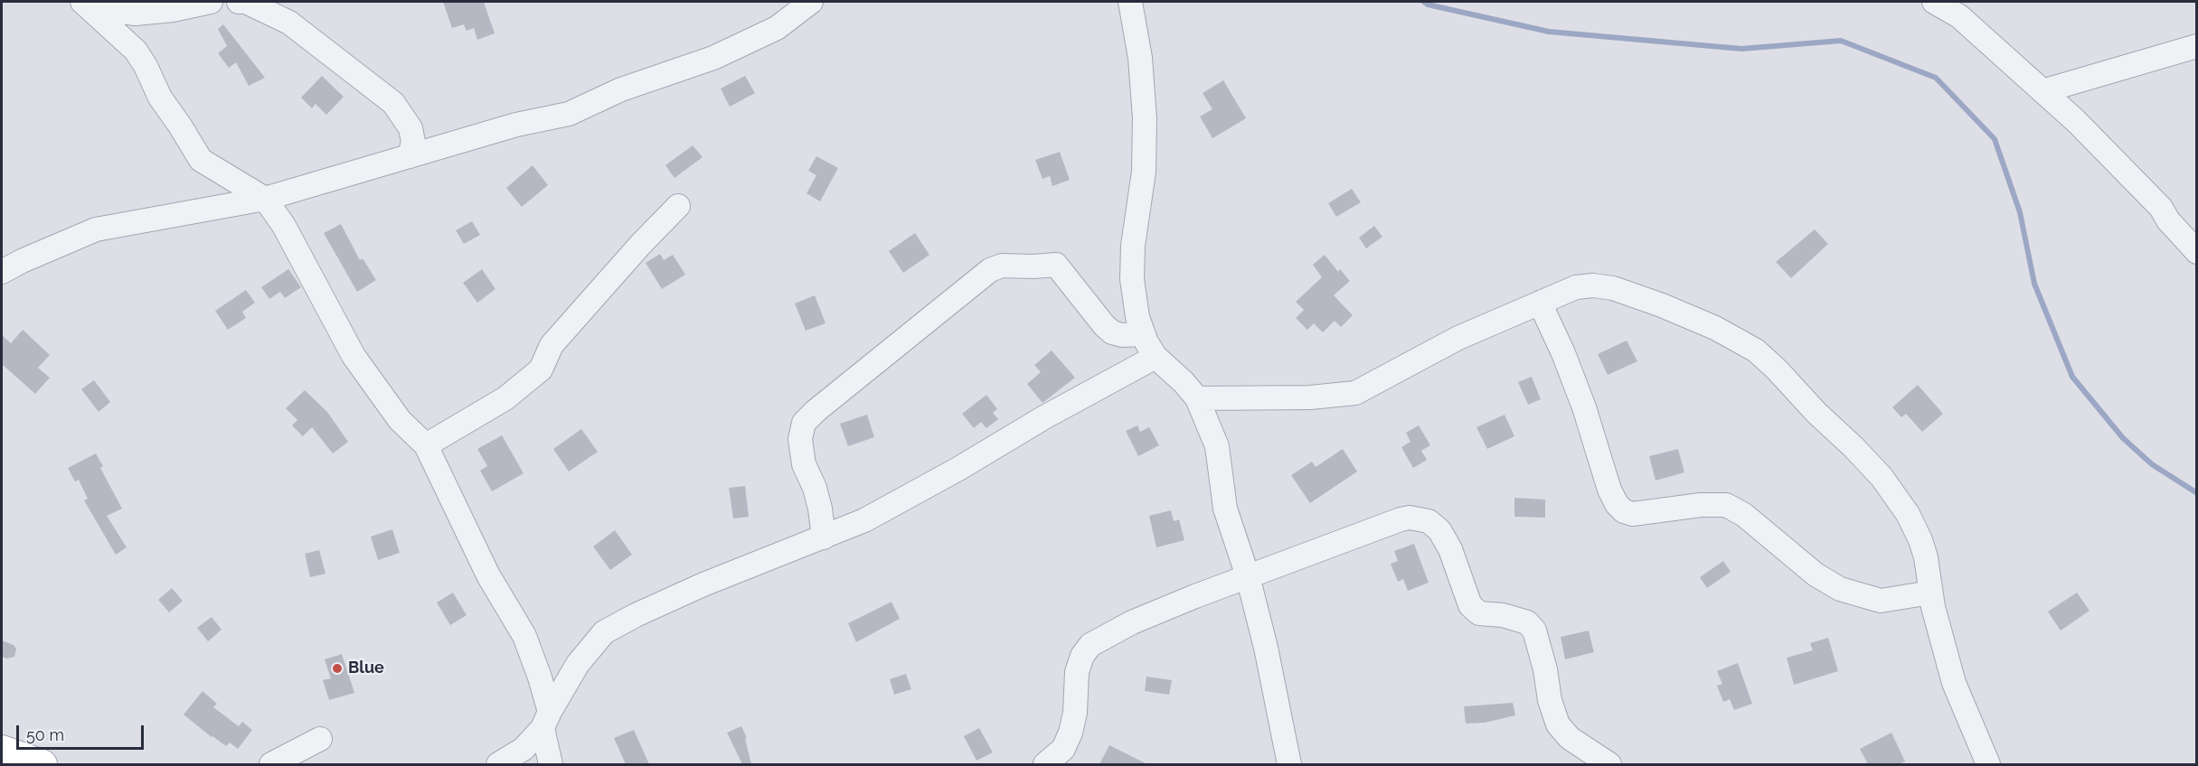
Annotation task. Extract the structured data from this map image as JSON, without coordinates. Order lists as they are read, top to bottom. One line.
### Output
{"places":["Blue"],"scale_bar":"50 m"}
